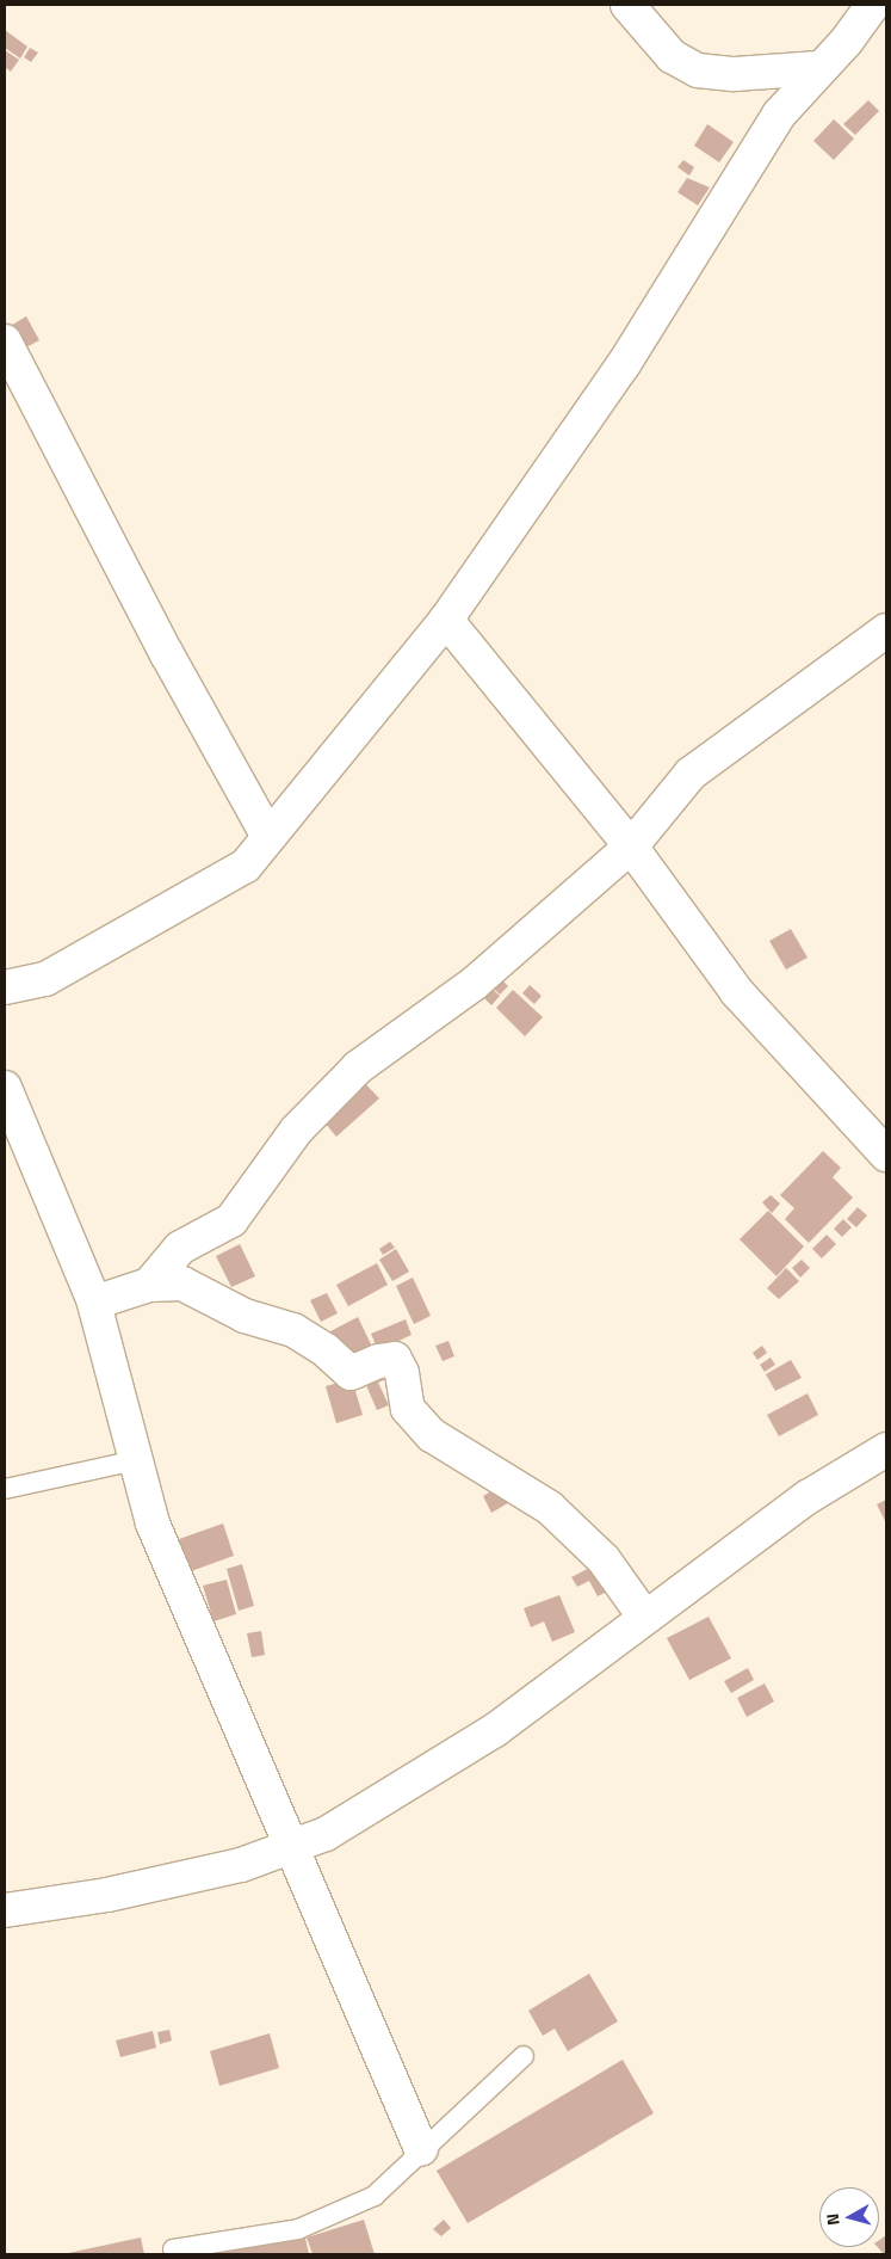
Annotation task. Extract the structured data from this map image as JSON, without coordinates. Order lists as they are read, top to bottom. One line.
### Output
{"north":"left"}
